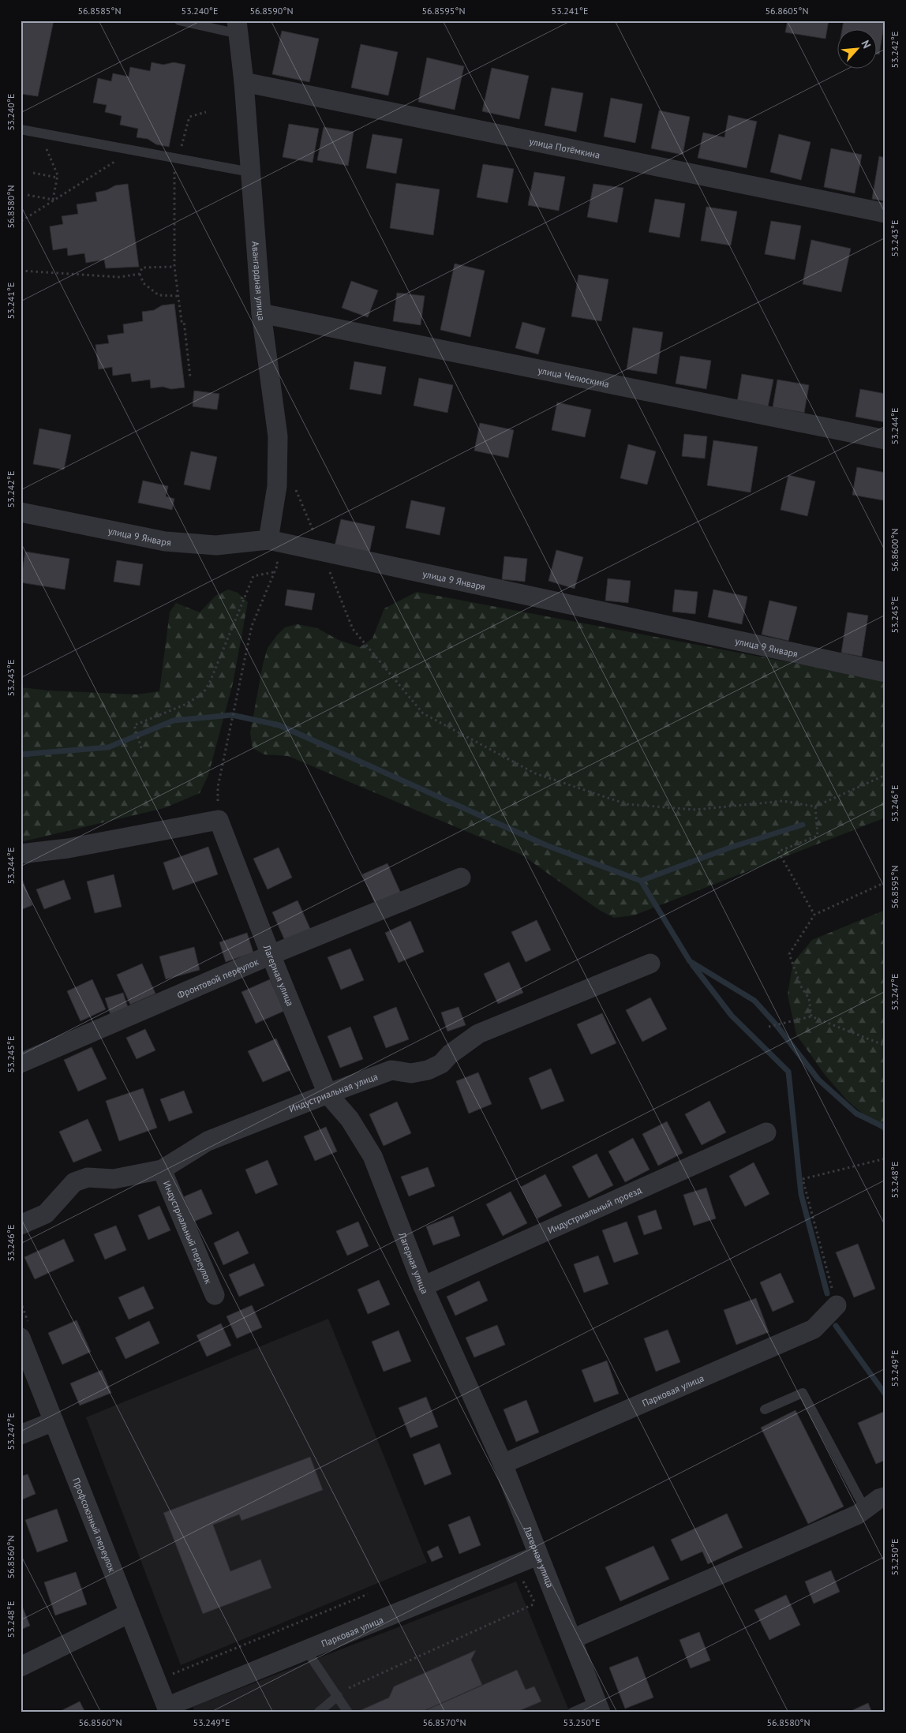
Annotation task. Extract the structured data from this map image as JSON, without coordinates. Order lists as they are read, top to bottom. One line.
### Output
{"streets":{"street":["улица Потёмкина","Авангардная улица","улица Челюскина","улица 9 Января","Лагерная улица","Фронтовой переулок","Индустриальная улица","Индустриальный проезд","Индустриальный переулок","Парковая улица","Профсоюзный переулок"]},"crossings":[["улица Потёмкина","Авангардная улица"],["Авангардная улица","улица Челюскина"],["Авангардная улица","улица 9 Января"],["Лагерная улица","Фронтовой переулок"],["Лагерная улица","Индустриальная улица"],["Лагерная улица","Индустриальный проезд"],["Лагерная улица","Парковая улица"],["Индустриальная улица","Индустриальный переулок"],["Парковая улица","Профсоюзный переулок"]],"north":"top right","coordinates":["56.8585°N","53.240°E","56.8590°N","56.8595°N","53.241°E","56.8605°N","53.242°E","56.8580°N","53.243°E","53.244°E","56.8600°N","53.245°E","53.246°E","53.247°E","53.248°E","53.249°E","56.8560°N","53.250°E","56.8570°N"]}
